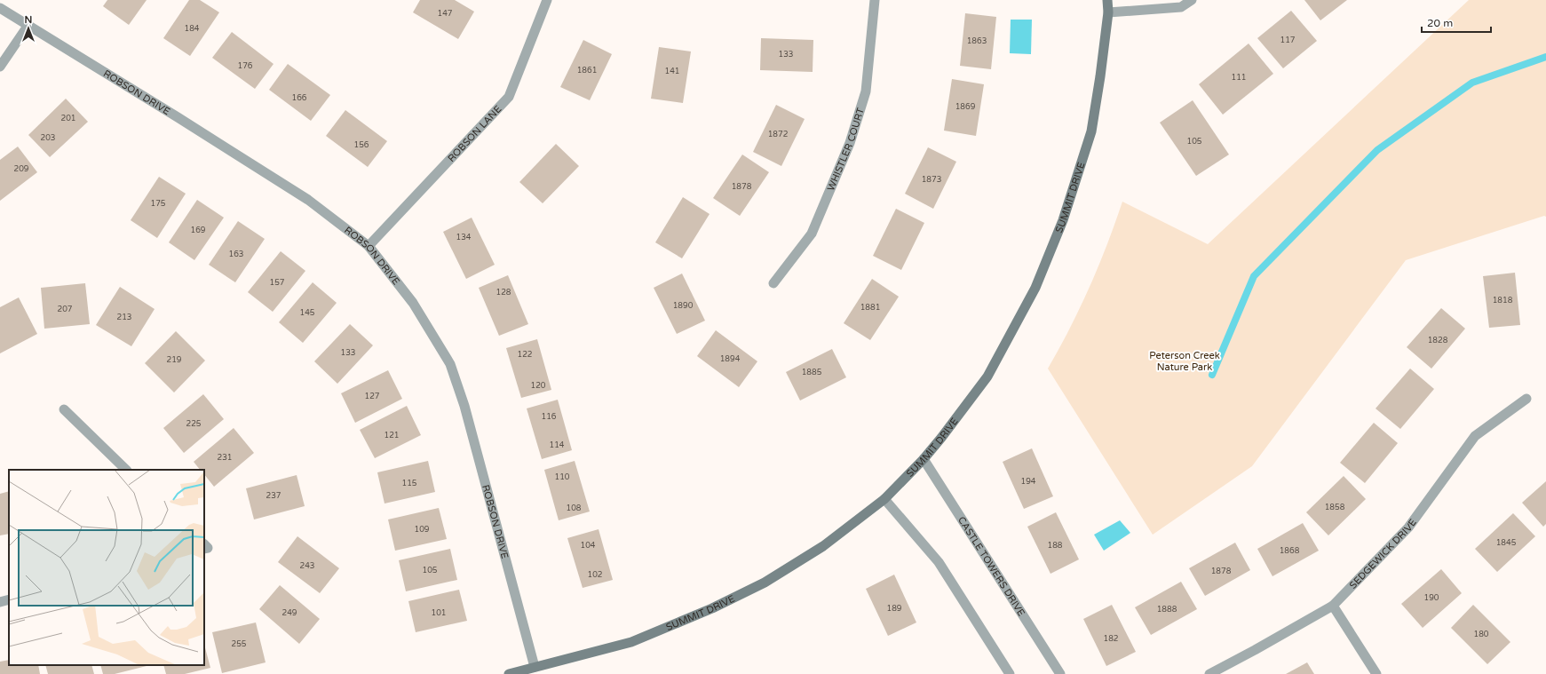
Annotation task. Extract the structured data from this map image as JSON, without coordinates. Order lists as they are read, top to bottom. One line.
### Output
{"streets":{"main road":["SUMMIT DRIVE"],"street":["ROBSON DRIVE","ROBSON LANE","WHISTLER COURT","SEDGEWICK DRIVE","CASTLE TOWERS DRIVE"]},"crossings":[["ROBSON DRIVE","ROBSON LANE"],["ROBSON DRIVE","SUMMIT DRIVE"],["SUMMIT DRIVE","CASTLE TOWERS DRIVE"]],"parks":["Peterson Creek Nature Park"],"house_numbers":["147","184","117","1863","133","176","1861","141","111","166","1869","201","1872","203","105","156","209","1873","1878","175","169","134","163","157","128","1818","1890","1881","207","145","213","1828","133","122","1894","219","1885","120","127","116","225","121","114","231","110","194","115","237","1858","108","109","1845","104","188","1868","243","105","1878","102","190","189","1888","249","101","180","182","255"],"scale_bar":"20 m","north":"top"}
